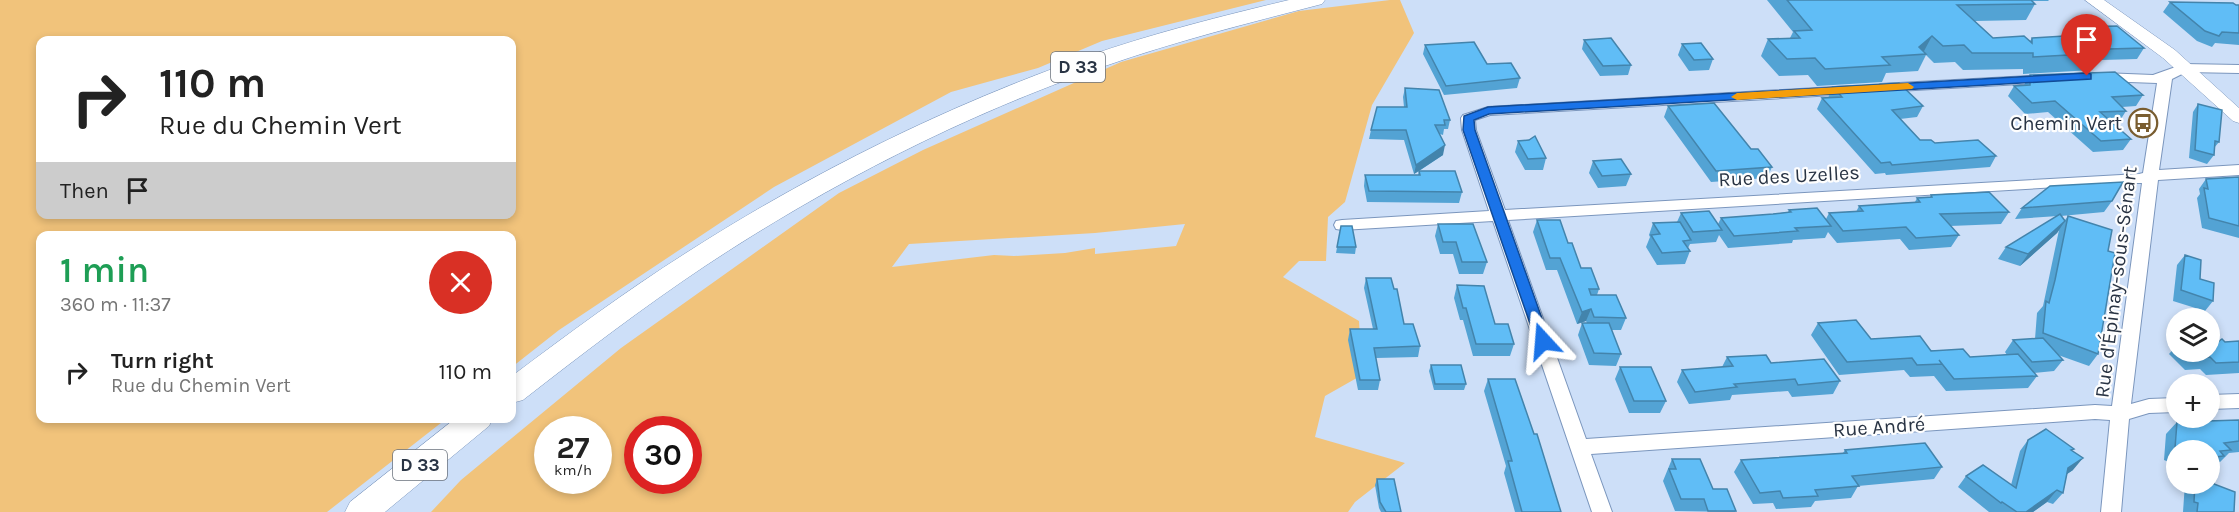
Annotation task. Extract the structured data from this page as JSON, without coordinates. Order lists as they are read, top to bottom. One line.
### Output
{"streets":{"main road":["D 33"],"street":["Rue des Uzelles","Rue d'Épinay-sous-Sénart","Rue André"]},"crossings":[["Rue des Uzelles","Rue d'Épinay-sous-Sénart"],["Rue d'Épinay-sous-Sénart","Rue André"]],"places":{"bus stop":["Chemin Vert"]},"page":{"turn":["110 m","Rue du Chemin Vert"],"then":"Then","heading":["1 min","360 m · 11:37"],"map_buttons":["+","−"],"list":[{"name":"Turn right","note":"Rue du Chemin Vert","value":"110 m"}],"speed":"27 km/h","limit":"30"}}
